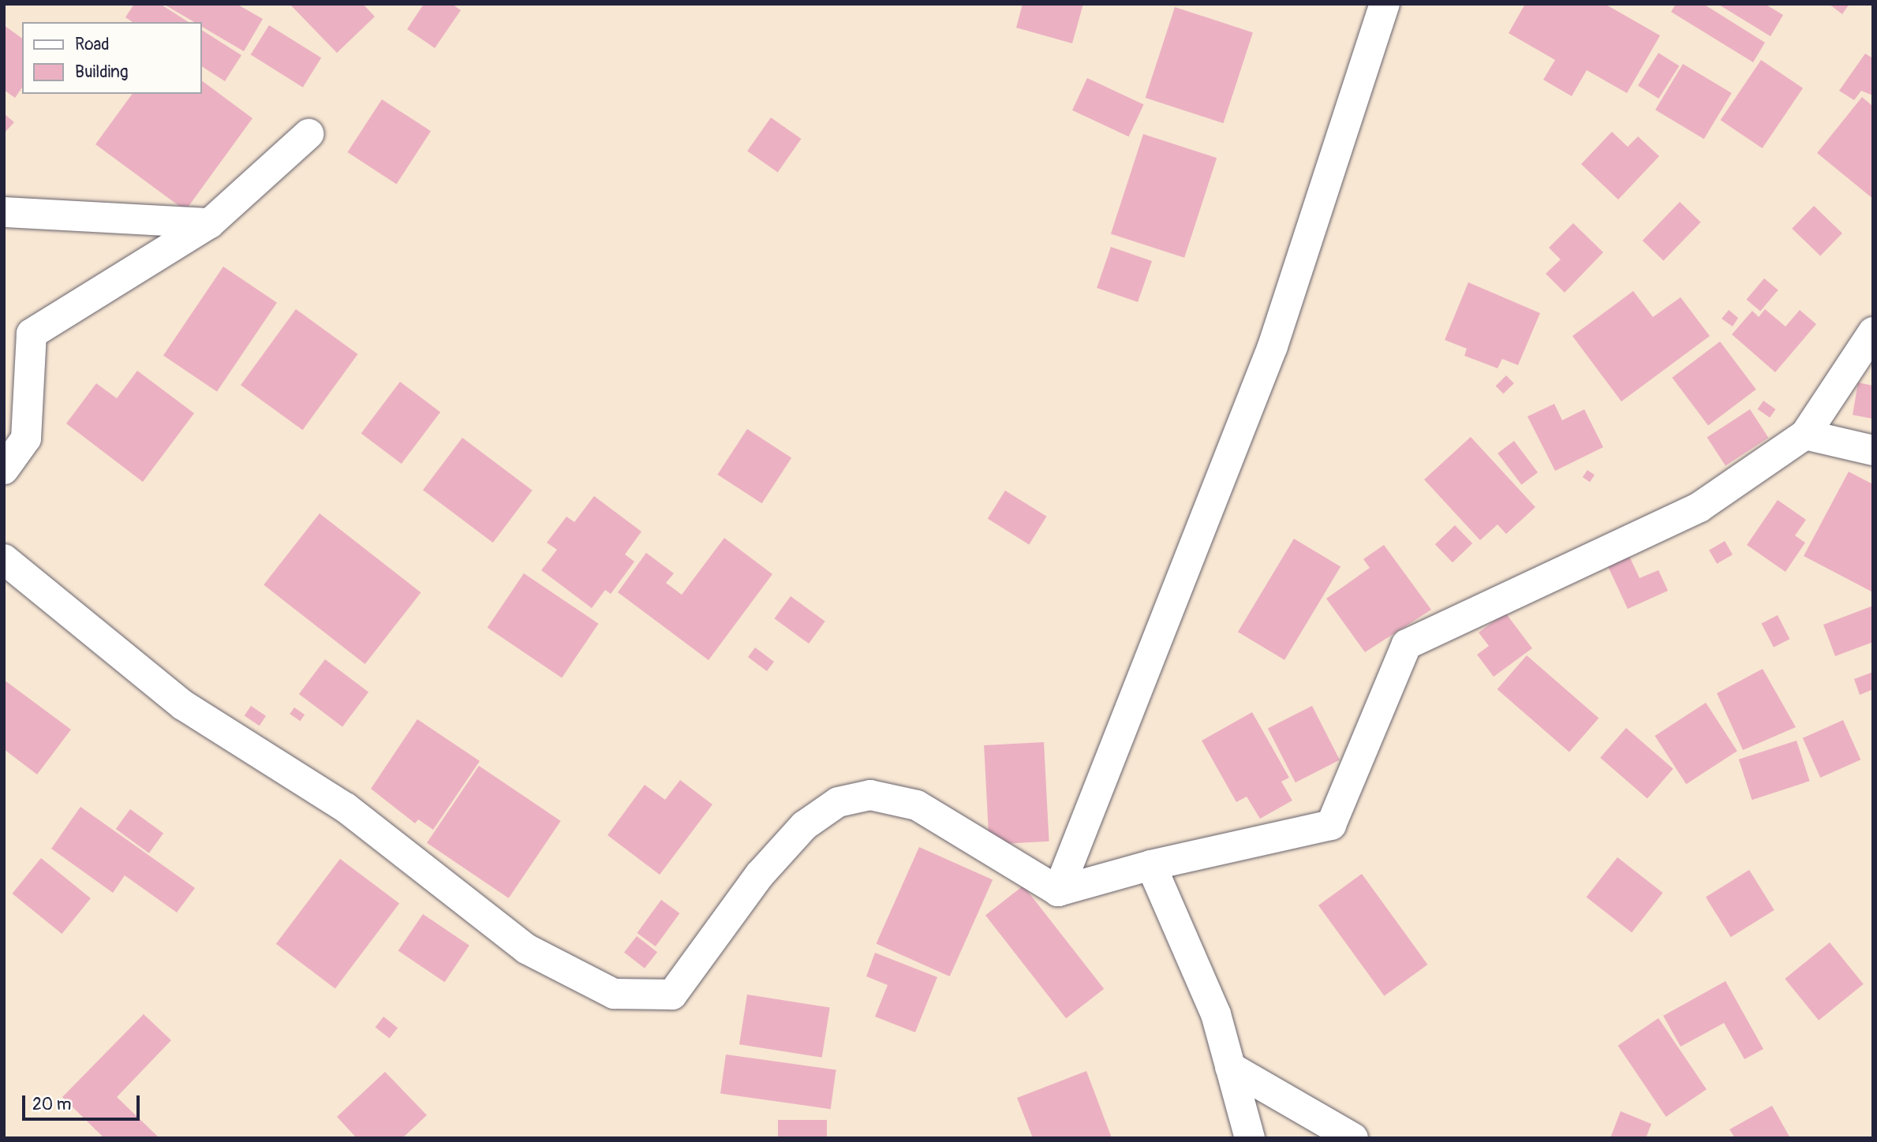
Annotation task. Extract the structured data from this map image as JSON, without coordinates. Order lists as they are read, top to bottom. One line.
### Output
{"legend":["Road","Building"],"scale_bar":"20 m"}
